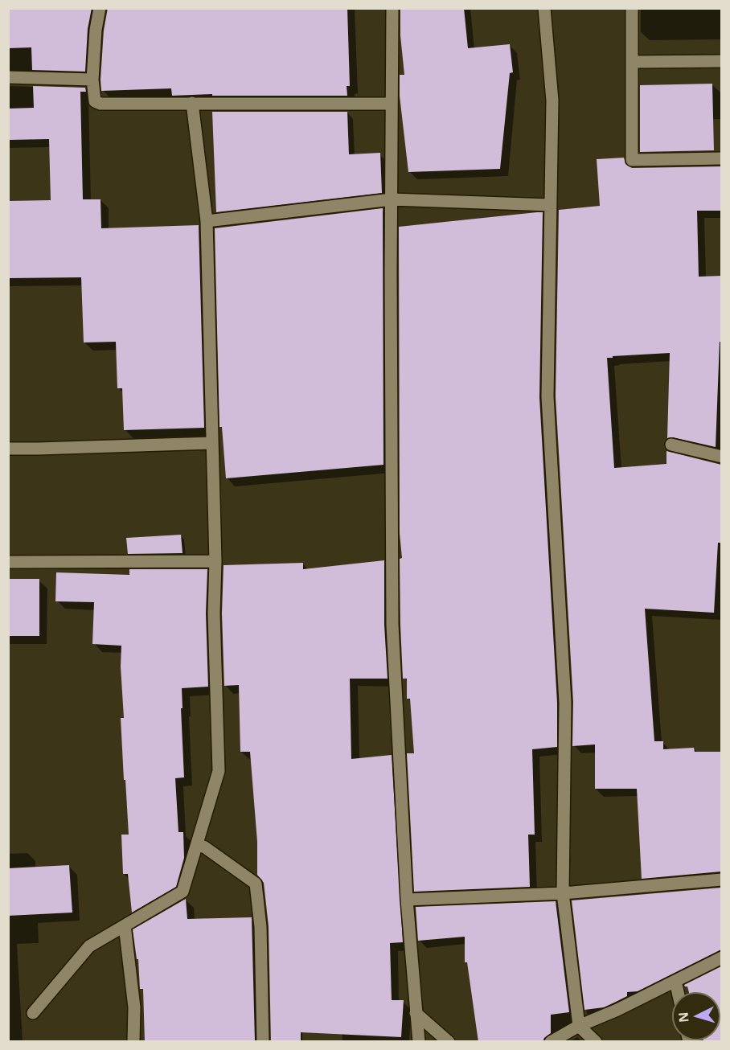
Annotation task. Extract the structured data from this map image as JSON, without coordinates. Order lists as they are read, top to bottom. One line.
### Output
{"north":"left"}
